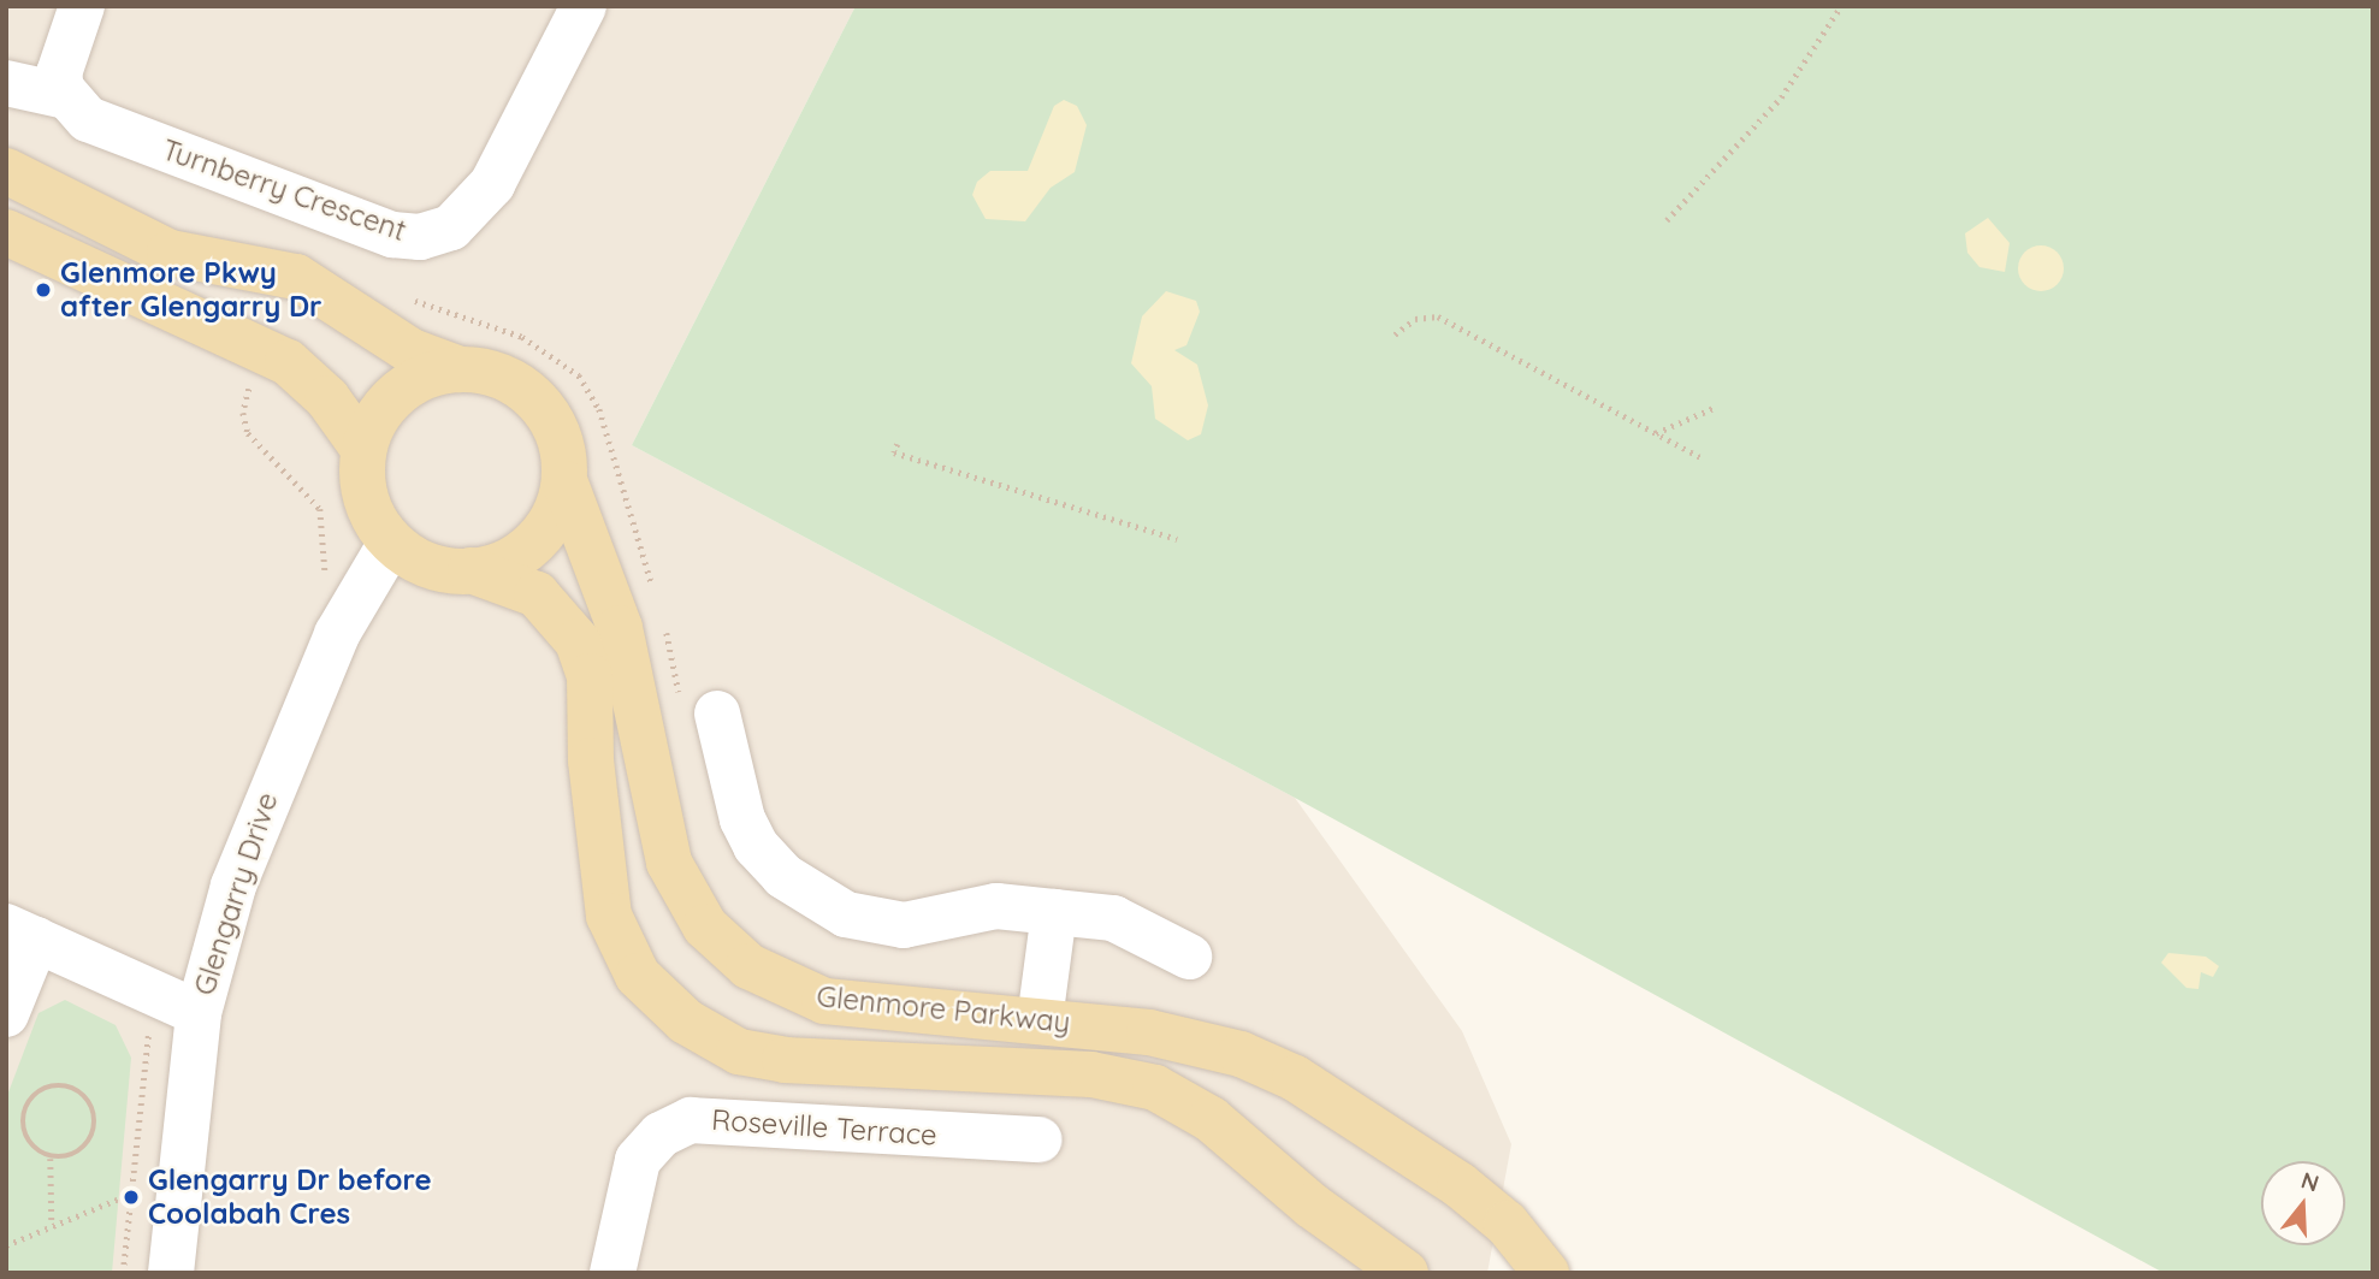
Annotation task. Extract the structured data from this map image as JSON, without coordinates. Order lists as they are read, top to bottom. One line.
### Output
{"streets":{"main road":["Glenmore Parkway"],"street":["Turnberry Crescent","Glengarry Drive","Roseville Terrace"]},"crossings":[["Glengarry Drive","Glenmore Parkway"]],"places":["Glenmore Pkwy after Glengarry Dr","Glengarry Dr before Coolabah Cres"],"north":"top"}
